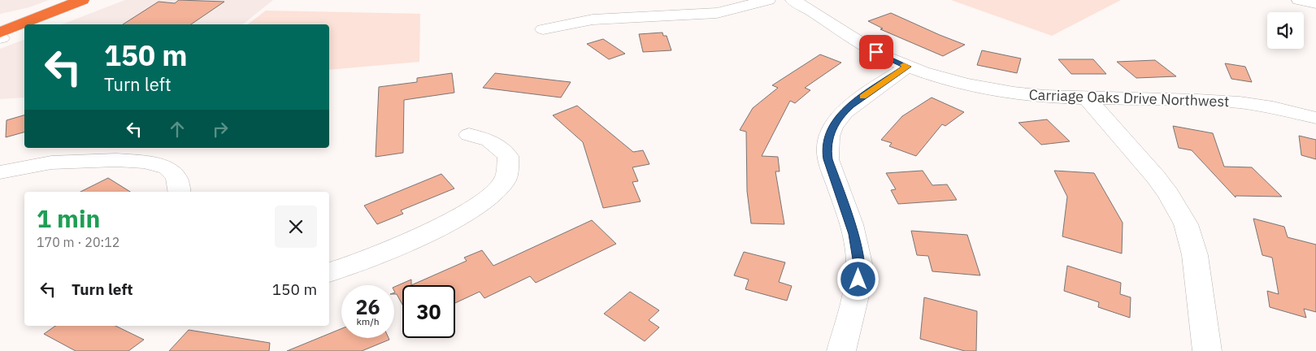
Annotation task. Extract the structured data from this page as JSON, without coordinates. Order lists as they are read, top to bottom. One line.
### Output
{"streets":{"street":["Carriage Oaks Drive Northwest"]},"page":{"turn":["150 m","Turn left"],"heading":["1 min","170 m · 20:12"],"list":[{"name":"Turn left","value":"150 m"}],"speed":"26 km/h","limit":"30"}}
